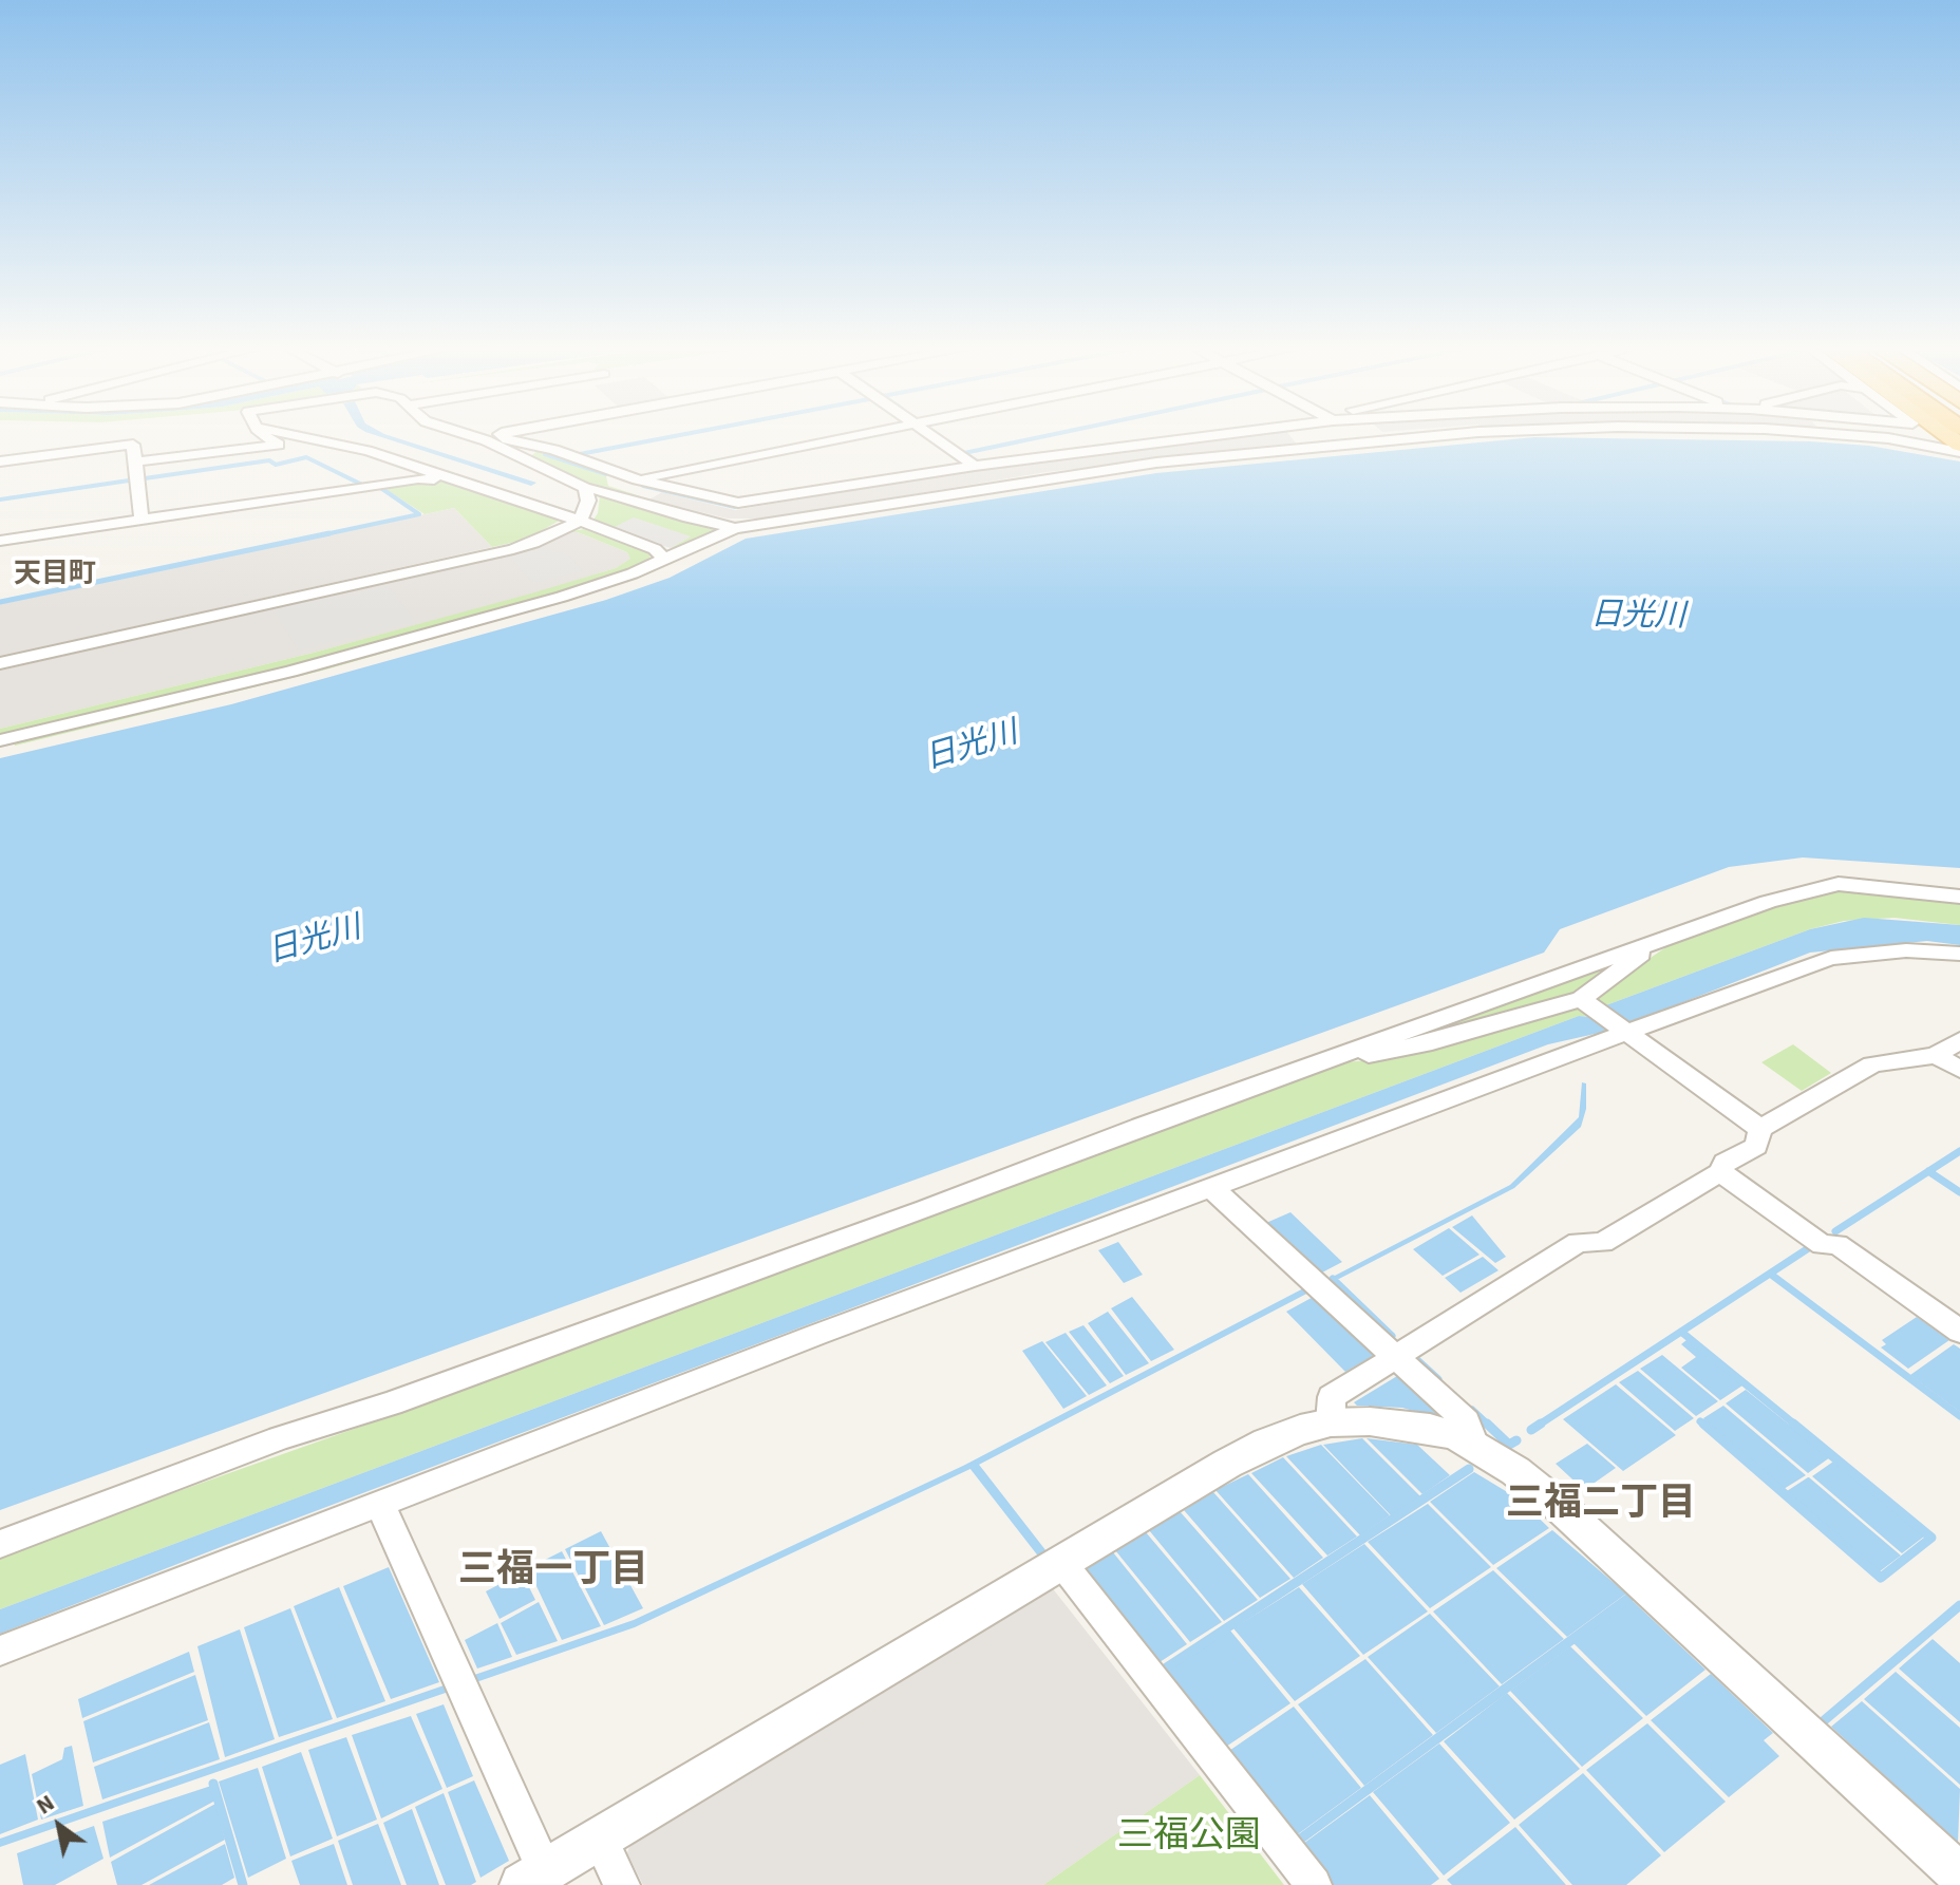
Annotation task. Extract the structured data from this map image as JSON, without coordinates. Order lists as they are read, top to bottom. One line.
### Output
{"districts":["天目町","三福二丁目","三福一丁目"],"water":["日光川"],"parks":["三福公園"],"north":"top left"}
